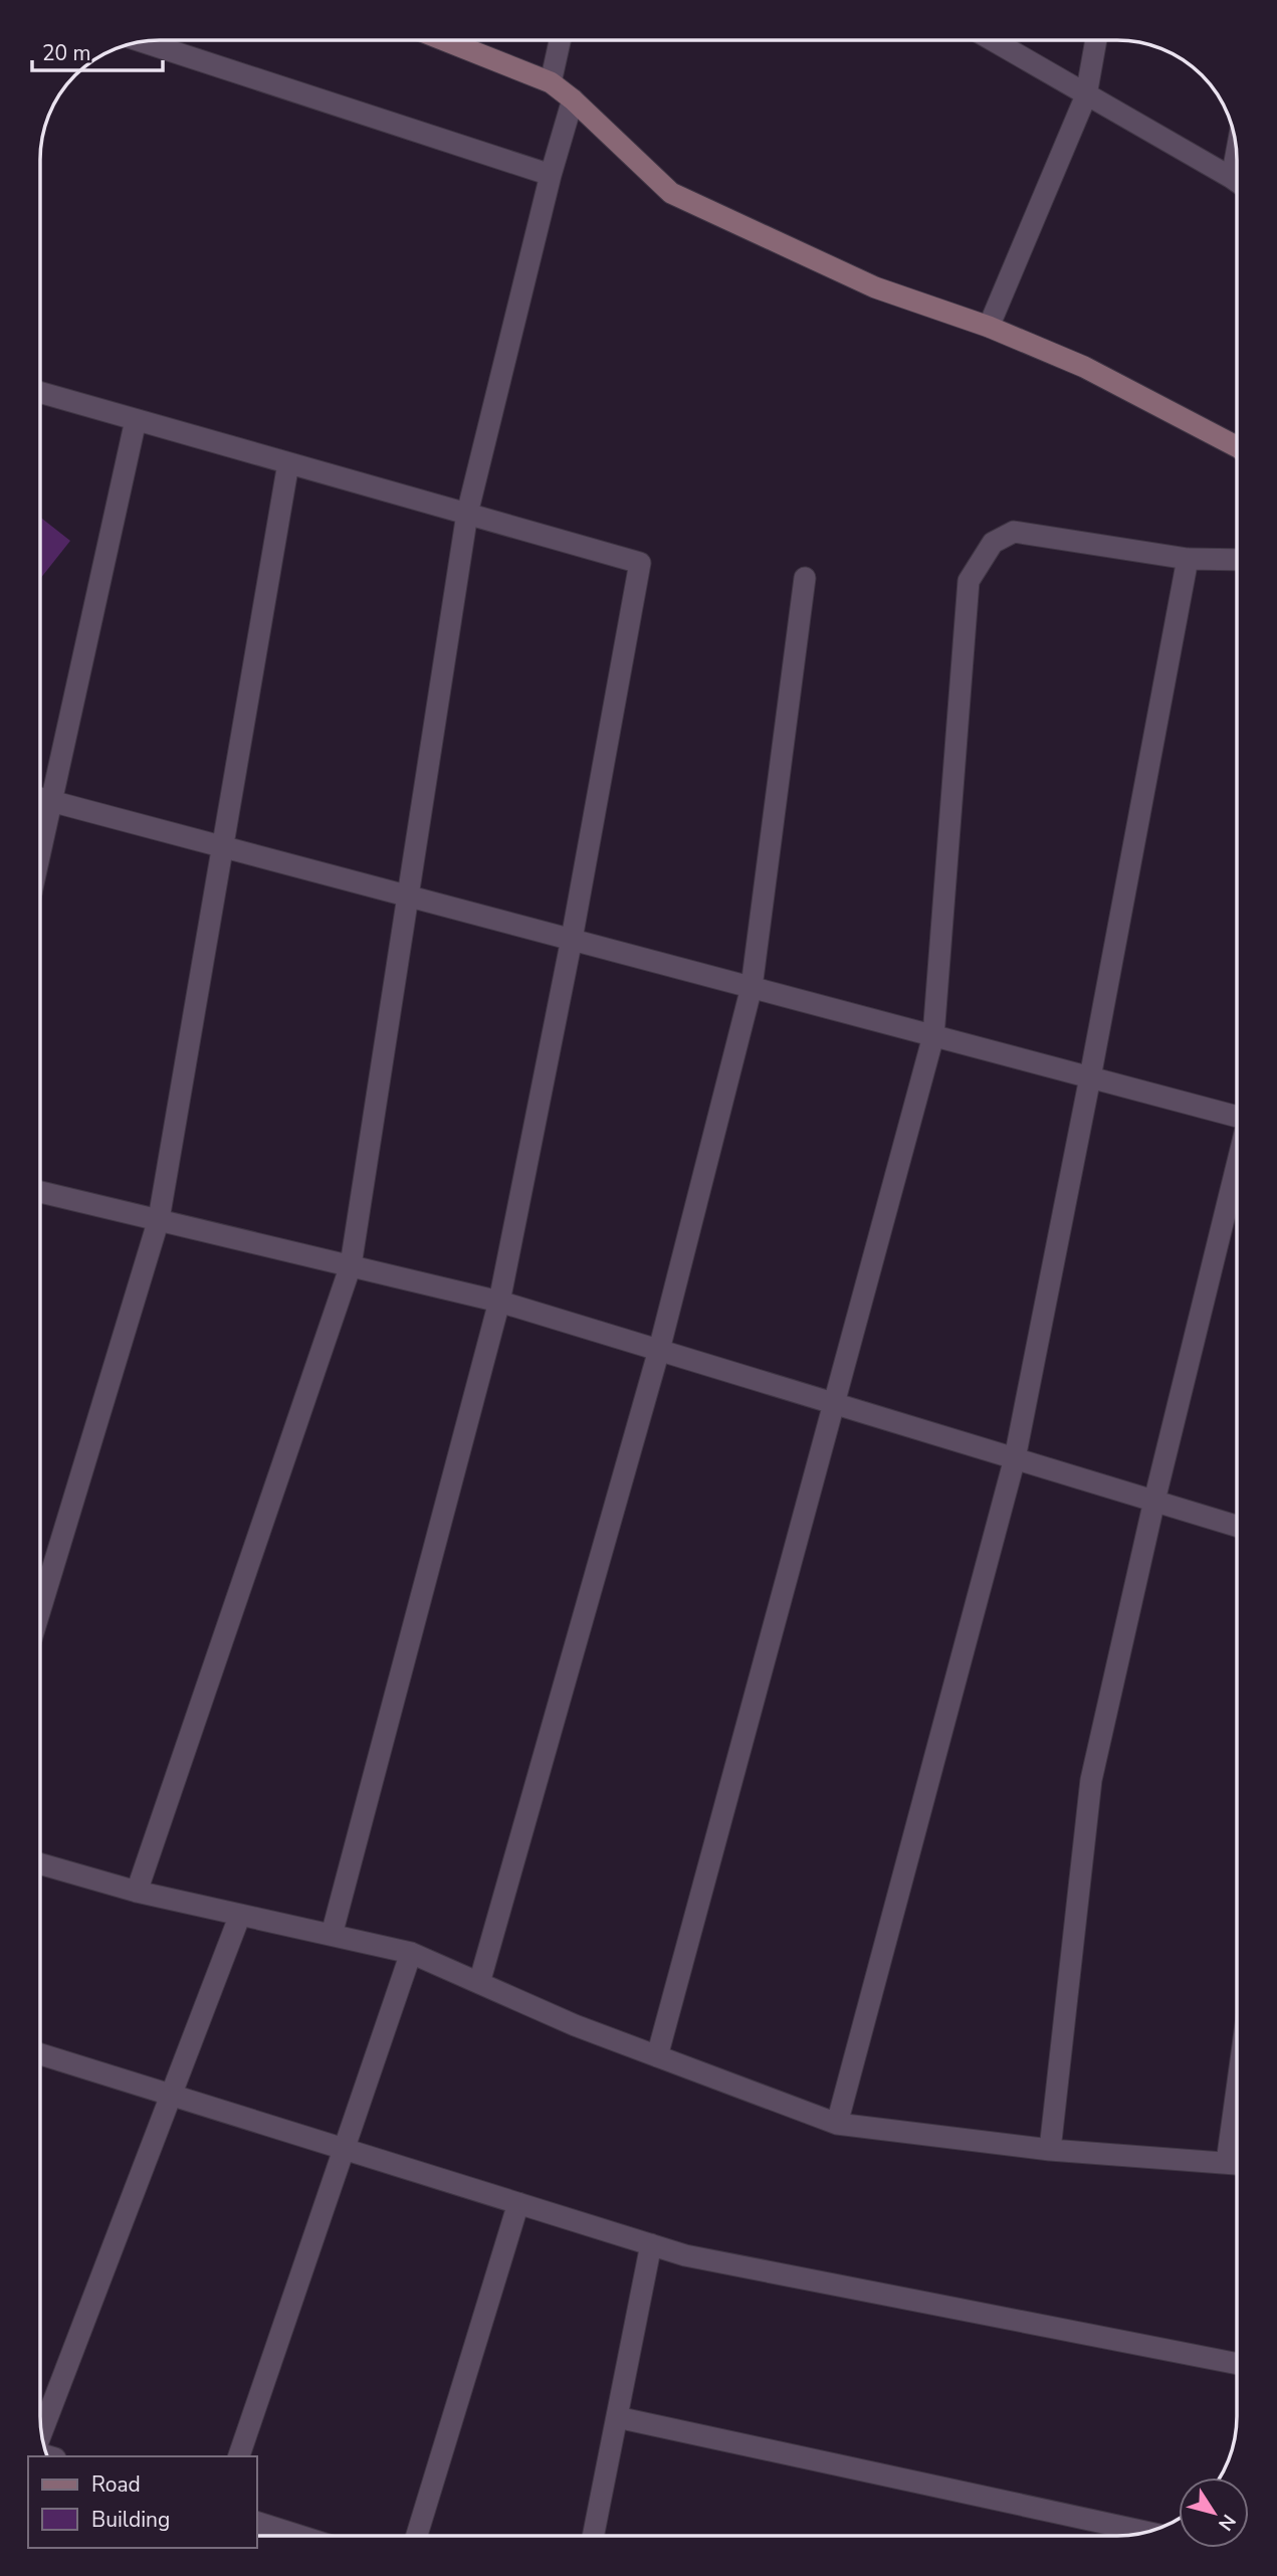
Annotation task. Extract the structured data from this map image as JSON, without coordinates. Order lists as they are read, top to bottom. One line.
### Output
{"legend":["Road","Building"],"scale_bar":"20 m","north":"bottom right"}
